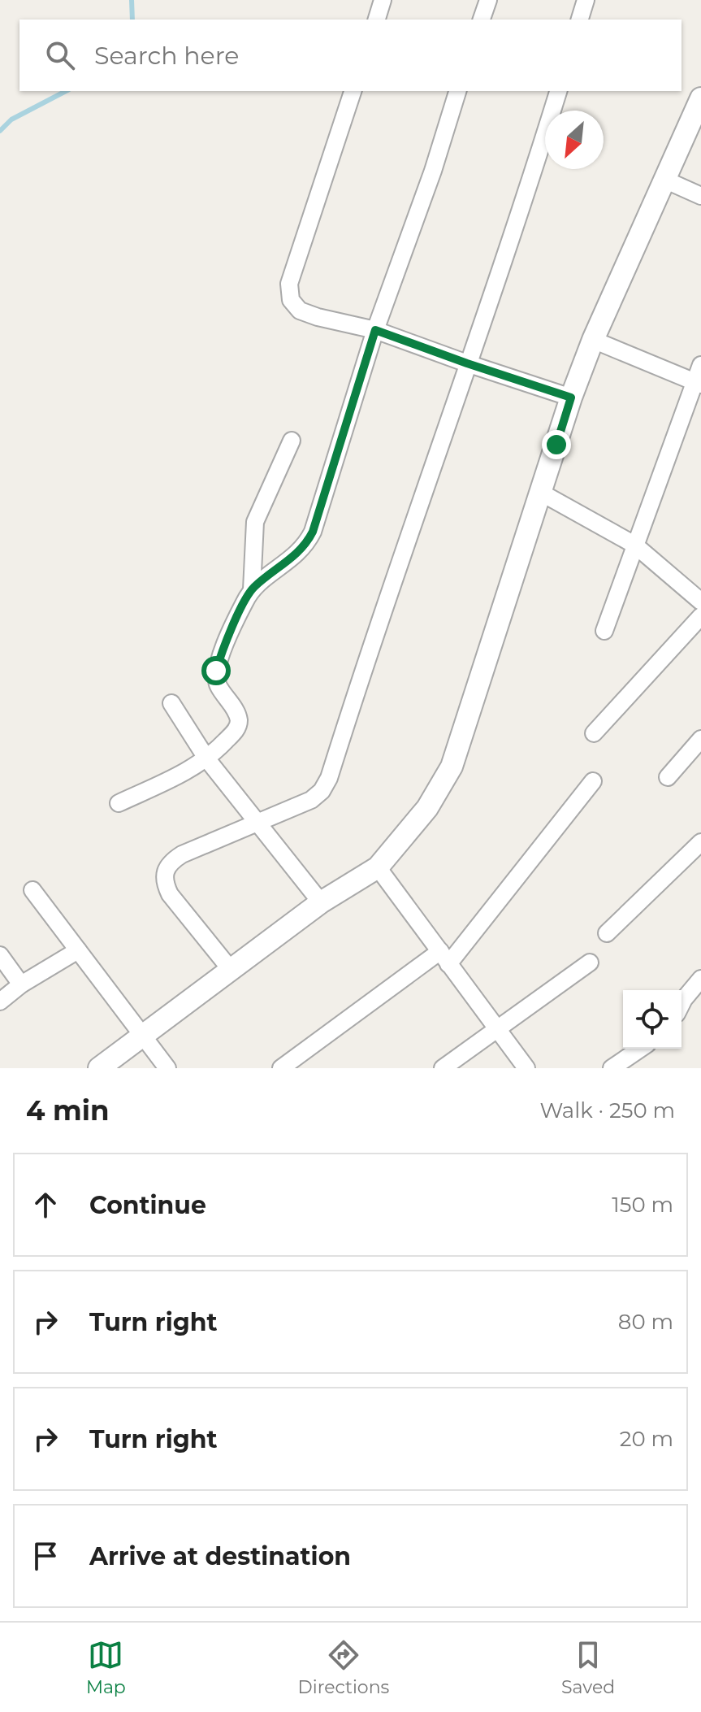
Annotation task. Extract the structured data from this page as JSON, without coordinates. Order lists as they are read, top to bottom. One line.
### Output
{"north":"bottom left","page":{"search":"Search here","heading":["4 min","Walk · 250 m"],"list":[["Continue","150 m"],["Turn right","80 m"],["Turn right","20 m"],"Arrive at destination"],"nav":["Map","Directions","Saved"]}}
